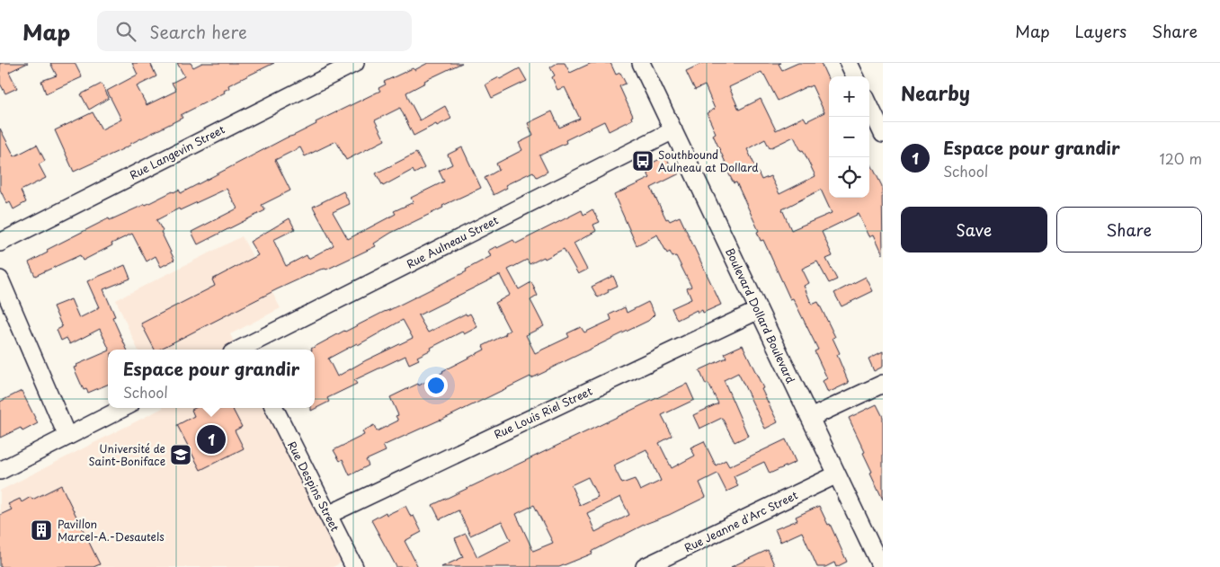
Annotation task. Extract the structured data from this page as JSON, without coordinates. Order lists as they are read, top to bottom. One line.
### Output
{"streets":{"street":["Rue Langevin Street","Rue Aulneau Street","Boulevard Dollard Boulevard","Rue Louis Riel Street","Rue Despins Street","Rue Jeanne d'Arc Street"]},"crossings":[["Rue Aulneau Street","Boulevard Dollard Boulevard"],["Boulevard Dollard Boulevard","Rue Louis Riel Street"],["Boulevard Dollard Boulevard","Rue Jeanne d'Arc Street"],["Rue Louis Riel Street","Rue Despins Street"]],"places":{"bus stop":["Southbound Aulneau at Dollard"],"school or university":["Université de Saint-Boniface"],"building":["Pavillon Marcel-A.-Desautels"]},"page":{"header":"Map","search":"Search here","nav":["Map","Layers","Share"],"heading":"Nearby","map_buttons":["+","−"],"list":[{"mark":"1","name":"Espace pour grandir","note":"School","value":"120 m"}],"buttons":["Save","Share"],"popup":["Espace pour grandir","School"],"pins":"1"}}
